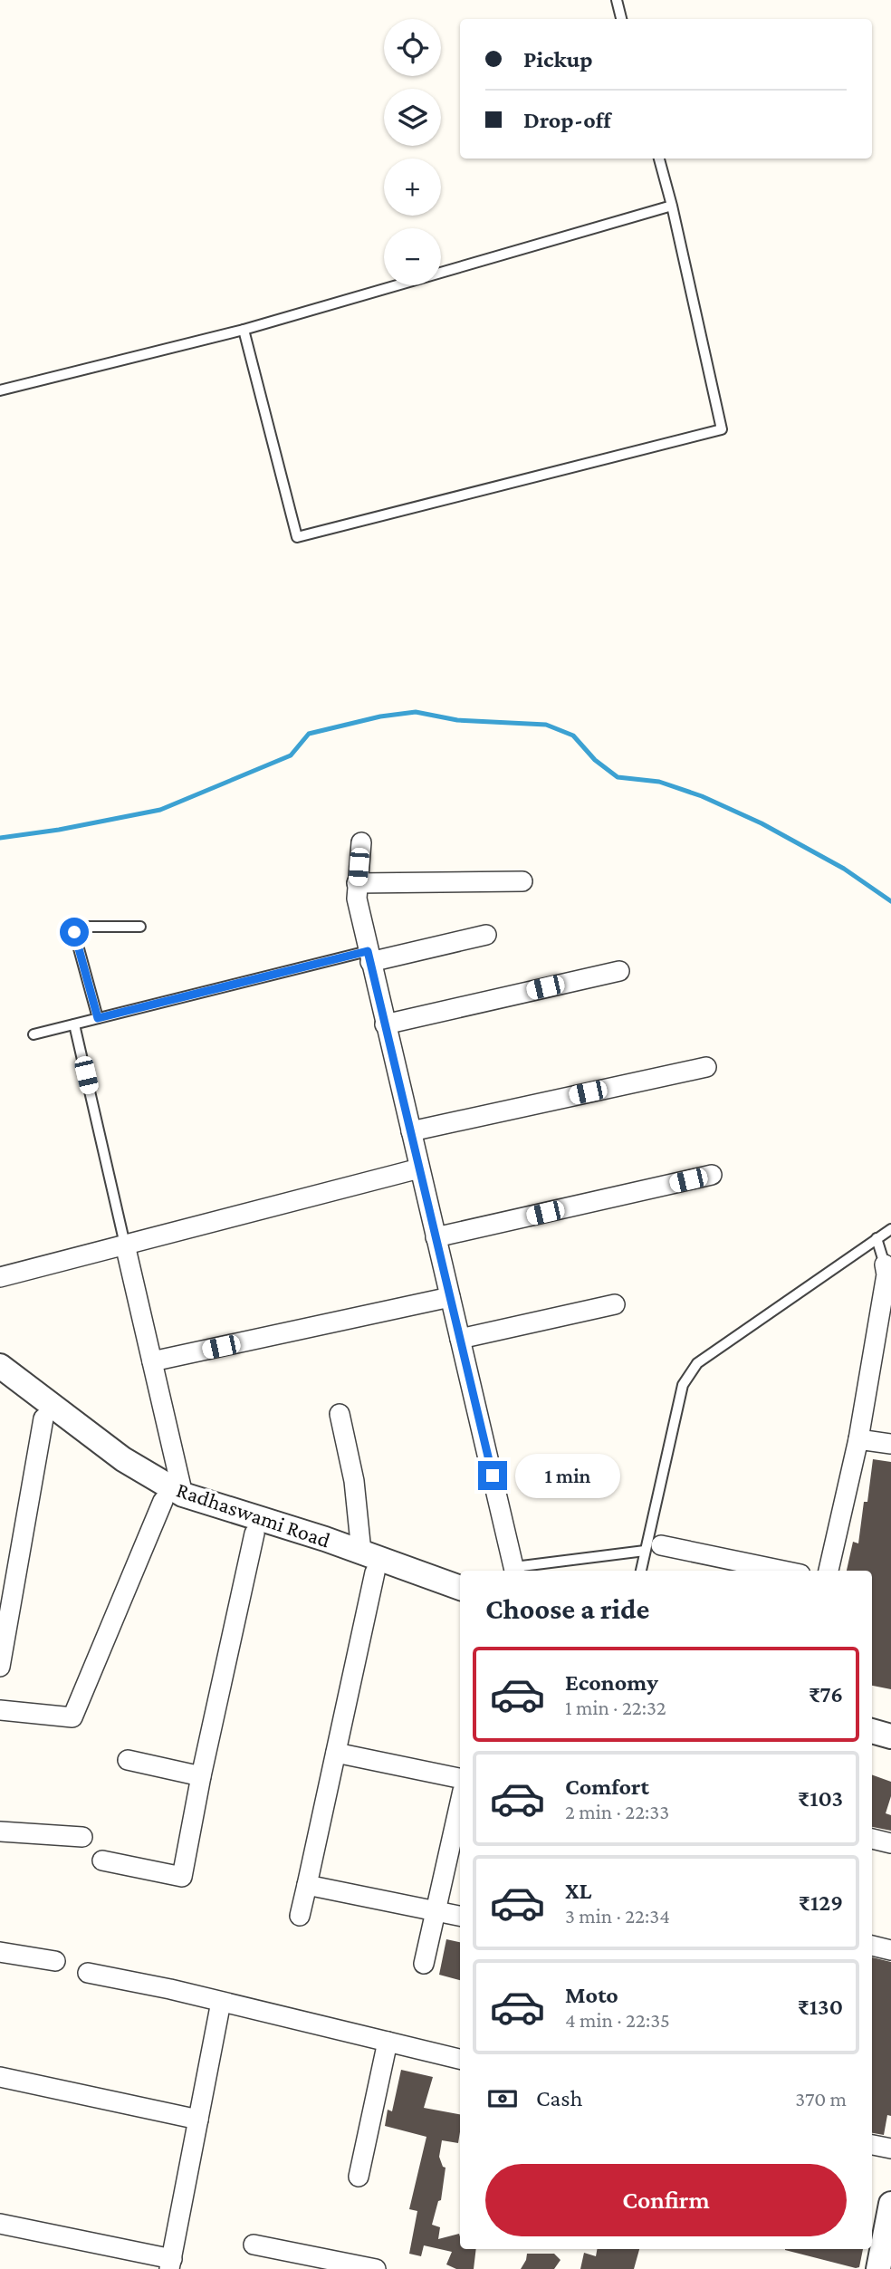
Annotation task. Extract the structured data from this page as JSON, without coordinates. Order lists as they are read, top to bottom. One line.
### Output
{"streets":{"street":["Radhaswami Road"]},"page":{"map_buttons":["+","−"],"banner":["Pickup","Drop-off"],"bubble":"1 min","heading":"Choose a ride","list":[{"name":"Economy","note":"1 min · 22:32","value":"₹76"},{"name":"Comfort","note":"2 min · 22:33","value":"₹103"},{"name":"XL","note":"3 min · 22:34","value":"₹129"},{"name":"Moto","note":"4 min · 22:35","value":"₹130"}],"pay":["Cash","370 m"],"buttons":"Confirm"}}
